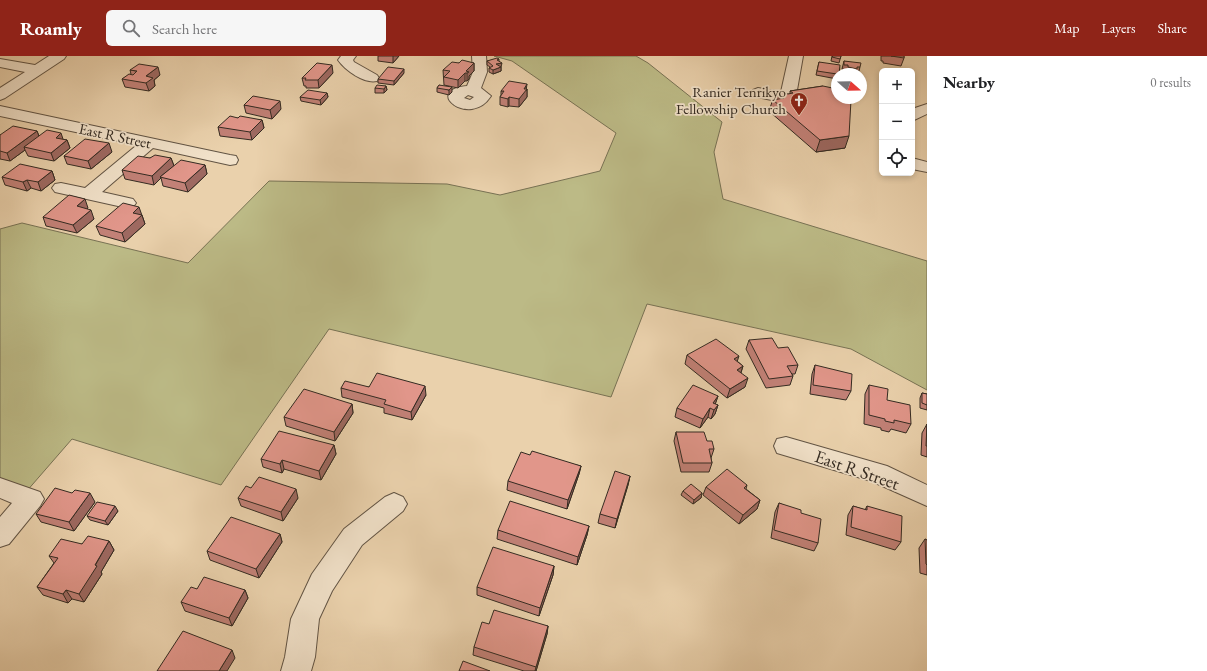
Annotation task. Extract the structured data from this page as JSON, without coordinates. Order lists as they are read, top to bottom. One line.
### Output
{"streets":{"street":["East R Street"]},"places":{"church":["Ranier Tenrikyo Fellowship Church"]},"north":"right","page":{"header":"Roamly","search":"Search here","nav":["Map","Layers","Share"],"heading":["Nearby","0 results"],"map_buttons":["+","−"]}}
